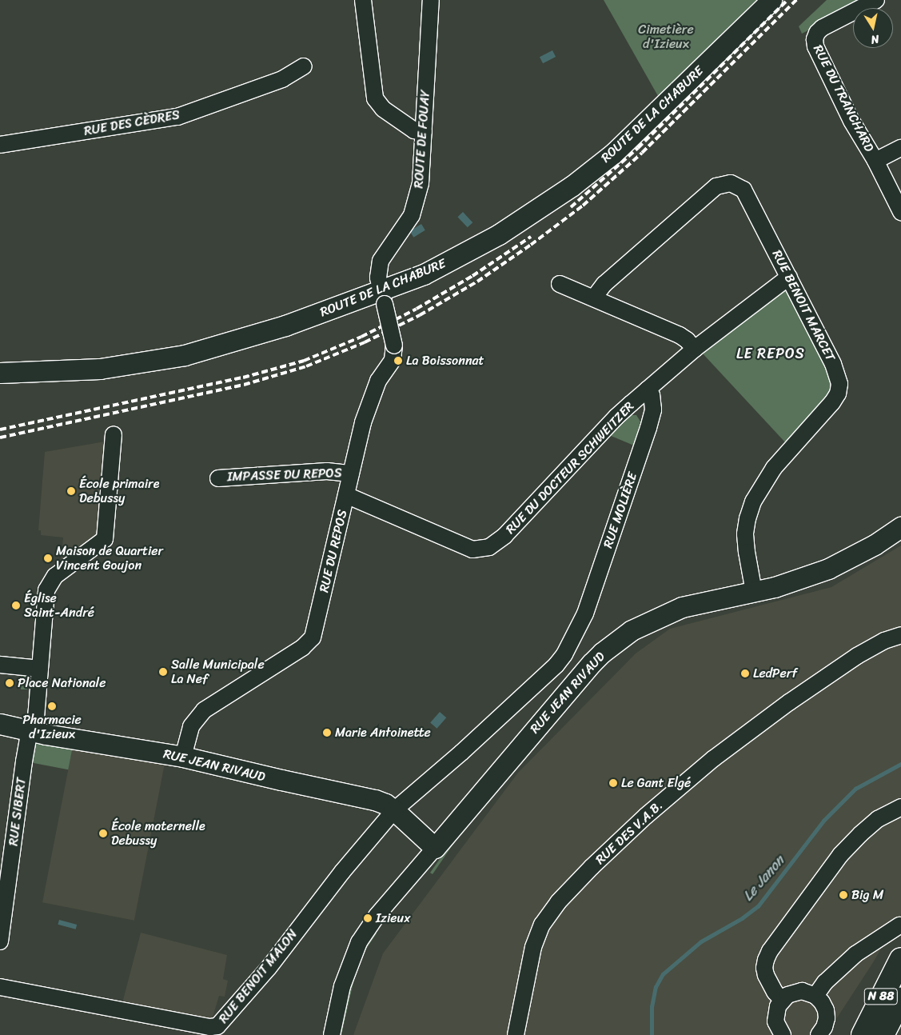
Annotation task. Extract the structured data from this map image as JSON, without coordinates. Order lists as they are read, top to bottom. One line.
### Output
{"streets":{"highway":["N 88"],"main road":["ROUTE DE LA CHABURE","RUE JEAN RIVAUD"],"street":["RUE DU TRANCHARD","RUE DES CÈDRES","ROUTE DE FOUAY","RUE BENOIT MARCET","RUE DU DOCTEUR SCHWEITZER","IMPASSE DU REPOS","RUE MOLIÈRE","RUE DU REPOS","RUE SIBERT","RUE DES V.A.B.","RUE BENOIT MALON"]},"crossings":[["ROUTE DE LA CHABURE","ROUTE DE FOUAY"],["ROUTE DE LA CHABURE","RUE DU REPOS"],["ROUTE DE FOUAY","RUE DU REPOS"],["RUE BENOIT MARCET","RUE DU DOCTEUR SCHWEITZER"],["RUE BENOIT MARCET","RUE JEAN RIVAUD"],["RUE DU DOCTEUR SCHWEITZER","RUE MOLIÈRE"],["RUE DU DOCTEUR SCHWEITZER","RUE DU REPOS"],["IMPASSE DU REPOS","RUE DU REPOS"],["RUE MOLIÈRE","RUE JEAN RIVAUD"],["RUE DU REPOS","RUE JEAN RIVAUD"],["RUE JEAN RIVAUD","RUE SIBERT"],["RUE JEAN RIVAUD","RUE BENOIT MALON"]],"districts":["LE REPOS"],"water":["Le Janon"],"parks":["Cimetière d'Izieux"],"places":["La Boissonnat","École primaire Debussy","Maison de Quartier Vincent Goujon","Église Saint-André","Salle Municipale La Nef","LedPerf","Place Nationale","Pharmacie d'Izieux","Marie Antoinette","Le Gant Elgé","École maternelle Debussy","Big M","Izieux"],"north":"bottom"}
